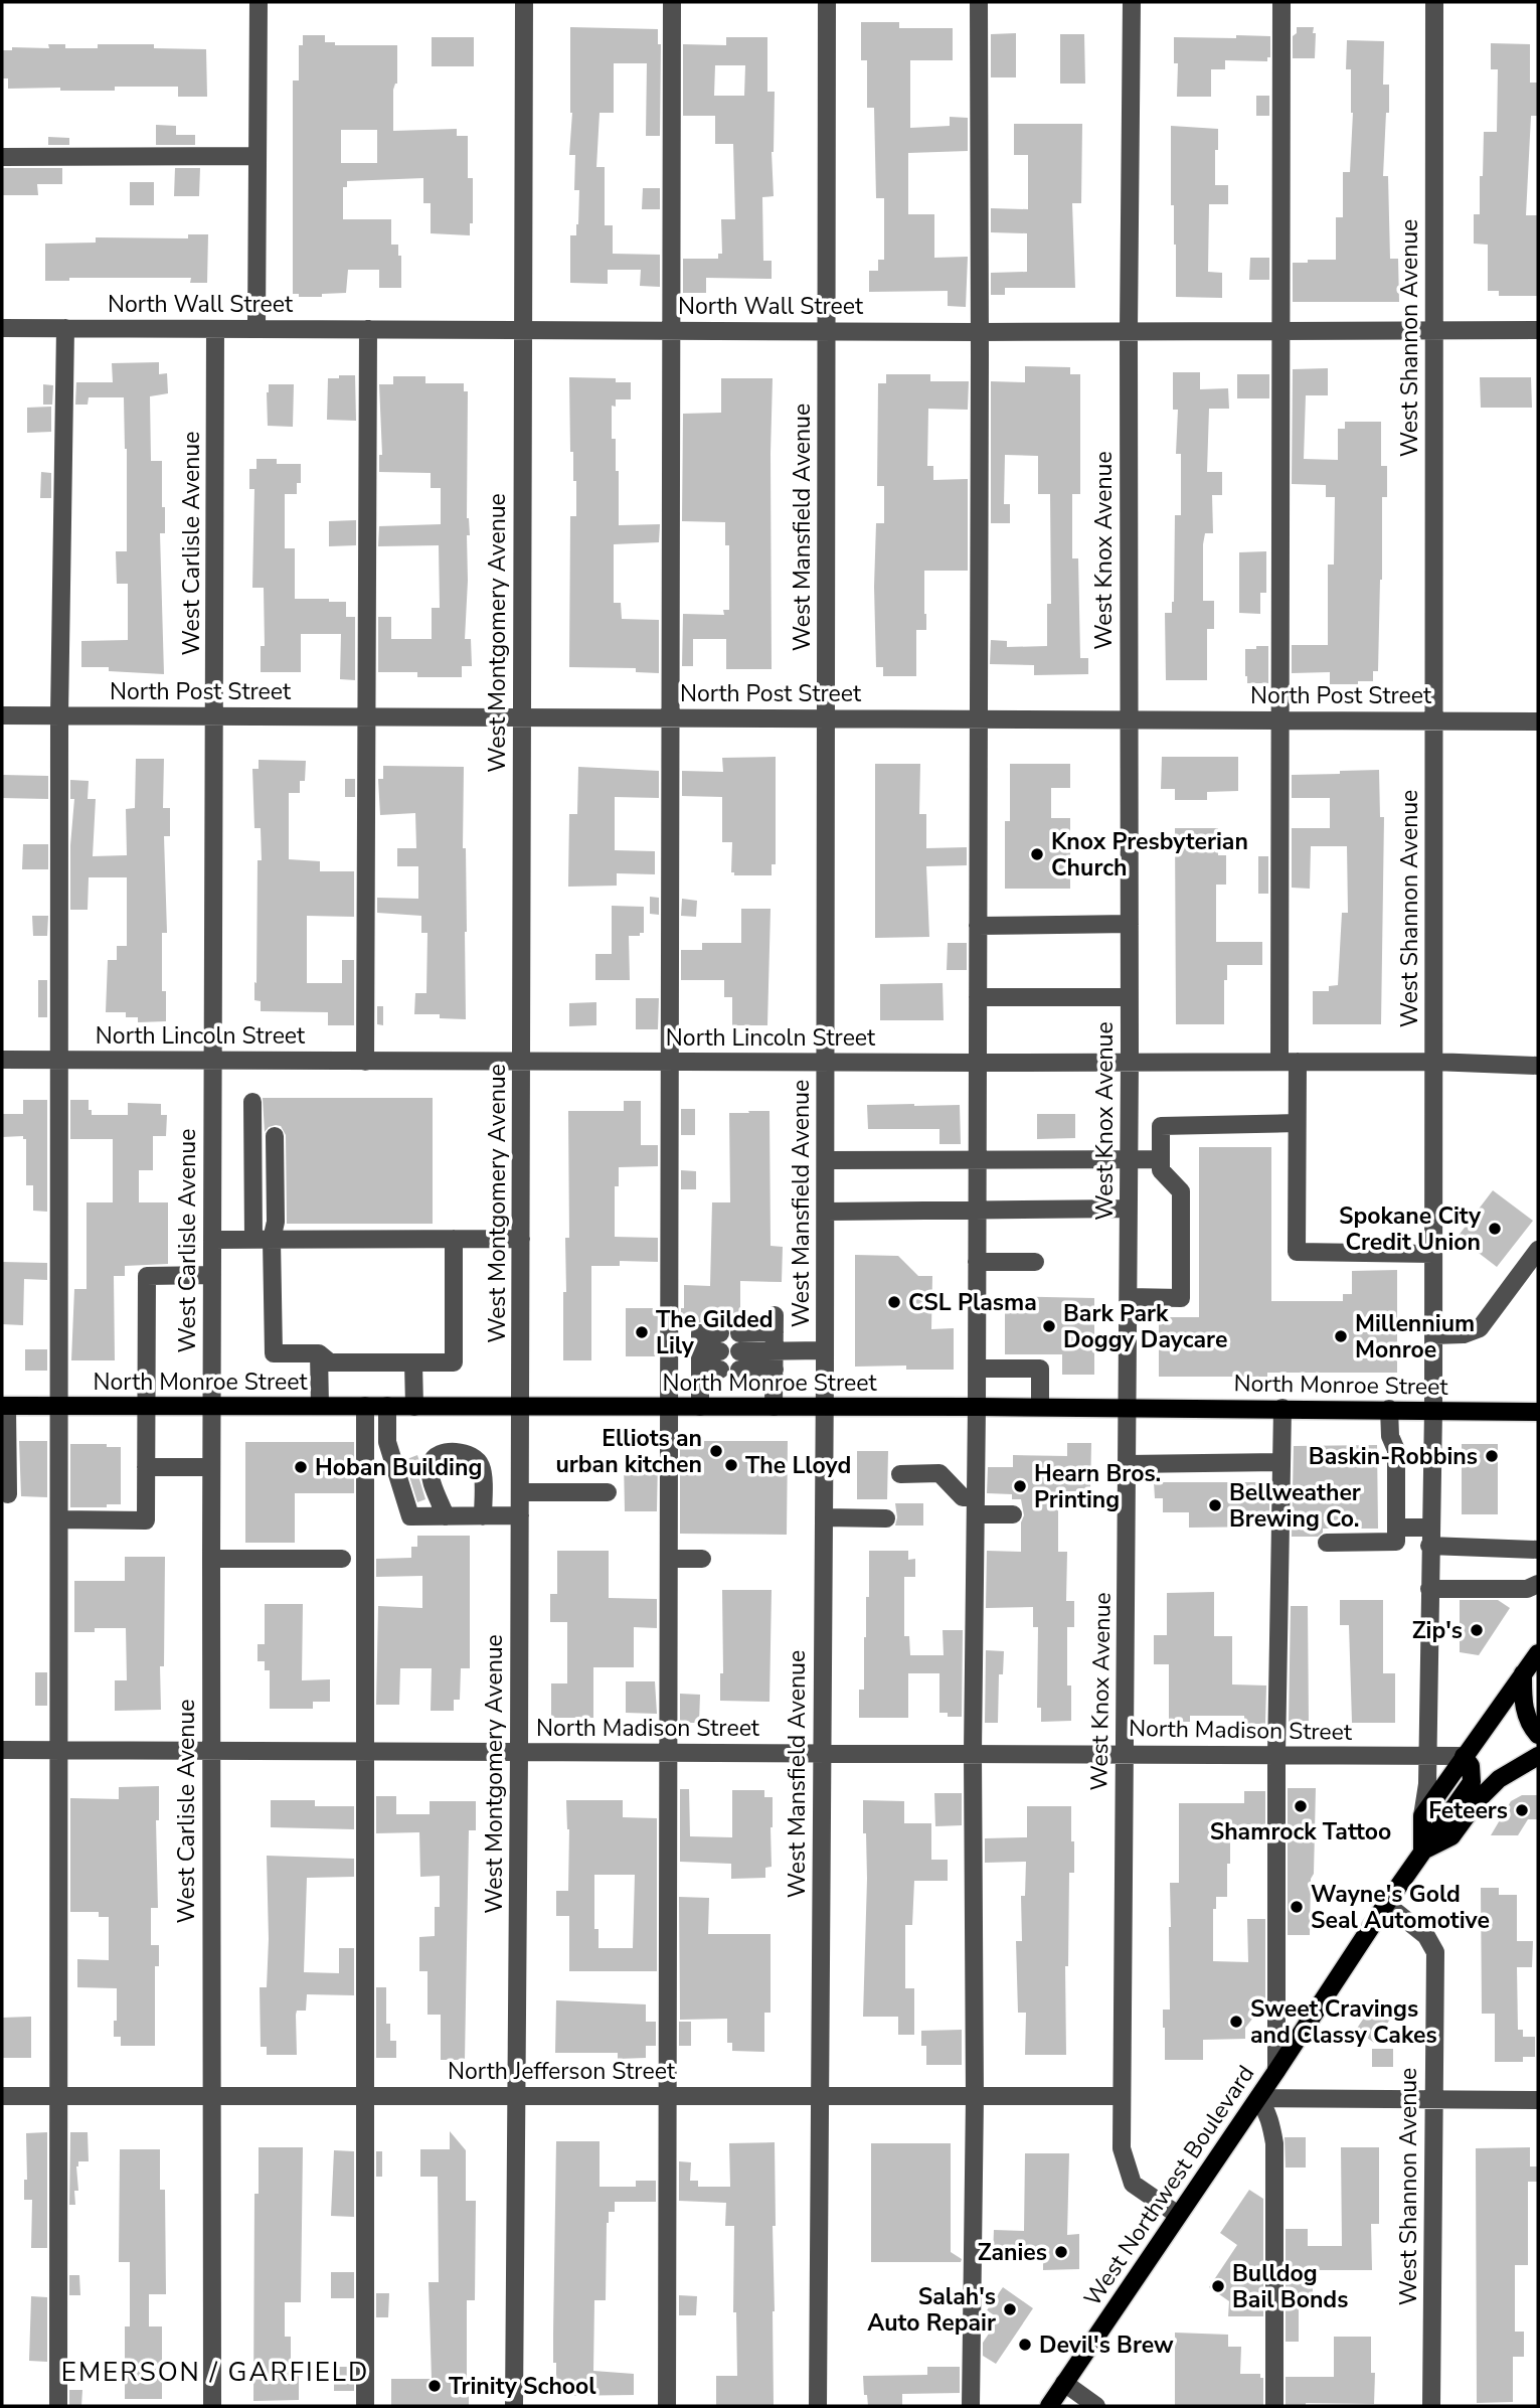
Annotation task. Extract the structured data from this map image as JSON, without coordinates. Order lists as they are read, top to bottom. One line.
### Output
{"streets":{"main road":["North Monroe Street","West Northwest Boulevard"],"street":["North Wall Street","West Shannon Avenue","West Mansfield Avenue","West Carlisle Avenue","West Knox Avenue","West Montgomery Avenue","North Post Street","North Lincoln Street","North Madison Street","North Jefferson Street"]},"crossings":[["North Wall Street","West Shannon Avenue"],["North Wall Street","West Mansfield Avenue"],["North Wall Street","West Carlisle Avenue"],["North Wall Street","West Knox Avenue"],["North Wall Street","West Montgomery Avenue"],["West Shannon Avenue","North Post Street"],["West Shannon Avenue","North Lincoln Street"],["West Shannon Avenue","North Monroe Street"],["West Shannon Avenue","North Madison Street"],["West Shannon Avenue","West Northwest Boulevard"],["West Mansfield Avenue","North Post Street"],["West Mansfield Avenue","North Lincoln Street"],["West Mansfield Avenue","North Monroe Street"],["West Mansfield Avenue","North Madison Street"],["West Mansfield Avenue","North Jefferson Street"],["West Carlisle Avenue","North Post Street"],["West Carlisle Avenue","North Lincoln Street"],["West Carlisle Avenue","North Monroe Street"],["West Carlisle Avenue","North Madison Street"],["West Carlisle Avenue","North Jefferson Street"],["West Knox Avenue","North Post Street"],["West Knox Avenue","North Lincoln Street"],["West Knox Avenue","North Monroe Street"],["West Knox Avenue","North Madison Street"],["West Knox Avenue","North Jefferson Street"],["West Knox Avenue","West Northwest Boulevard"],["West Montgomery Avenue","North Post Street"],["West Montgomery Avenue","North Lincoln Street"],["West Montgomery Avenue","North Monroe Street"],["West Montgomery Avenue","North Madison Street"],["West Montgomery Avenue","North Jefferson Street"],["North Madison Street","West Northwest Boulevard"]],"districts":["EMERSON / GARFIELD"],"places":["Knox Presbyterian Church","Spokane City Credit Union","CSL Plasma","Bark Park Doggy Daycare","The Gilded Lily","Millennium Monroe","Elliots an urban kitchen","Baskin-Robbins","The Lloyd","Hoban Building","Hearn Bros. Printing","Bellweather Brewing Co.","Zip's","Shamrock Tattoo","Feteers","Wayne's Gold Seal Automotive","Sweet Cravings and Classy Cakes","Zanies","Bulldog Bail Bonds","Salah's Auto Repair","Devil's Brew","Trinity School"]}
